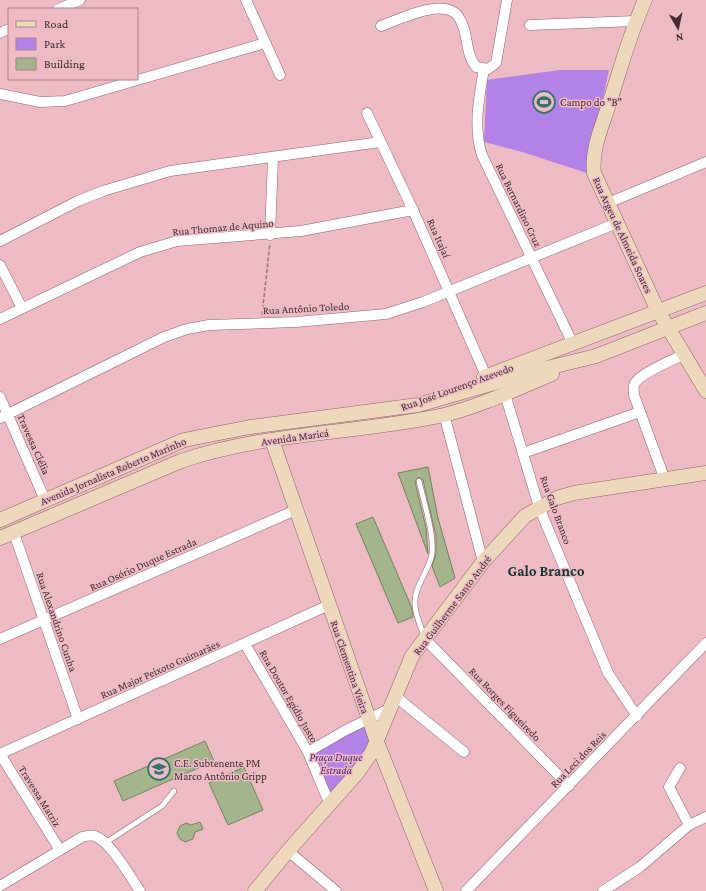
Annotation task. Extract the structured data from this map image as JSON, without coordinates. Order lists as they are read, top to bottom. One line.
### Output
{"streets":{"street":["Rua Bernardino Cruz","Rua Thomaz de Aquino","Rua Argeu de Almeida Soares","Rua Itajaí","Rua Antônio Toledo","Rua José Lourenço Azevedo","Avenida Maricá","Travessa Clélia","Avenida Jornalista Roberto Marinho","Rua Galo Branco","Rua Osório Duque Estrada","Rua Guilherme Santo André","Rua Alexandrino Cunha","Rua Clementina Vieira","Rua Major Peixoto Guimarães","Rua Doutor Egídio Justo","Rua Borges Figueiredo","Rua Leci dos Reis","Travessa Matriz"]},"crossings":[["Rua Bernardino Cruz","Rua Antônio Toledo"],["Rua Bernardino Cruz","Rua José Lourenço Azevedo"],["Rua Thomaz de Aquino","Rua Itajaí"],["Rua Argeu de Almeida Soares","Rua Antônio Toledo"],["Rua Argeu de Almeida Soares","Rua José Lourenço Azevedo"],["Rua Itajaí","Rua Antônio Toledo"],["Rua Itajaí","Rua José Lourenço Azevedo"],["Rua Antônio Toledo","Travessa Clélia"],["Rua José Lourenço Azevedo","Avenida Maricá"],["Rua José Lourenço Azevedo","Avenida Jornalista Roberto Marinho"],["Avenida Maricá","Rua Galo Branco"],["Avenida Maricá","Rua Alexandrino Cunha"],["Avenida Maricá","Rua Clementina Vieira"],["Travessa Clélia","Avenida Jornalista Roberto Marinho"],["Rua Galo Branco","Rua Guilherme Santo André"],["Rua Galo Branco","Rua Leci dos Reis"],["Rua Osório Duque Estrada","Rua Alexandrino Cunha"],["Rua Osório Duque Estrada","Rua Clementina Vieira"],["Rua Guilherme Santo André","Rua Clementina Vieira"],["Rua Guilherme Santo André","Rua Doutor Egídio Justo"],["Rua Guilherme Santo André","Rua Borges Figueiredo"],["Rua Alexandrino Cunha","Rua Major Peixoto Guimarães"],["Rua Clementina Vieira","Rua Major Peixoto Guimarães"],["Rua Major Peixoto Guimarães","Rua Doutor Egídio Justo"],["Rua Major Peixoto Guimarães","Travessa Matriz"],["Rua Borges Figueiredo","Rua Leci dos Reis"]],"districts":["Galo Branco"],"parks":["Praça Duque Estrada"],"places":{"sports":["Campo do \"B\""],"school or university":["C.E. Subtenente PM Marco Antônio Gripp"]},"legend":["Road","Park","Building"],"north":"bottom"}
